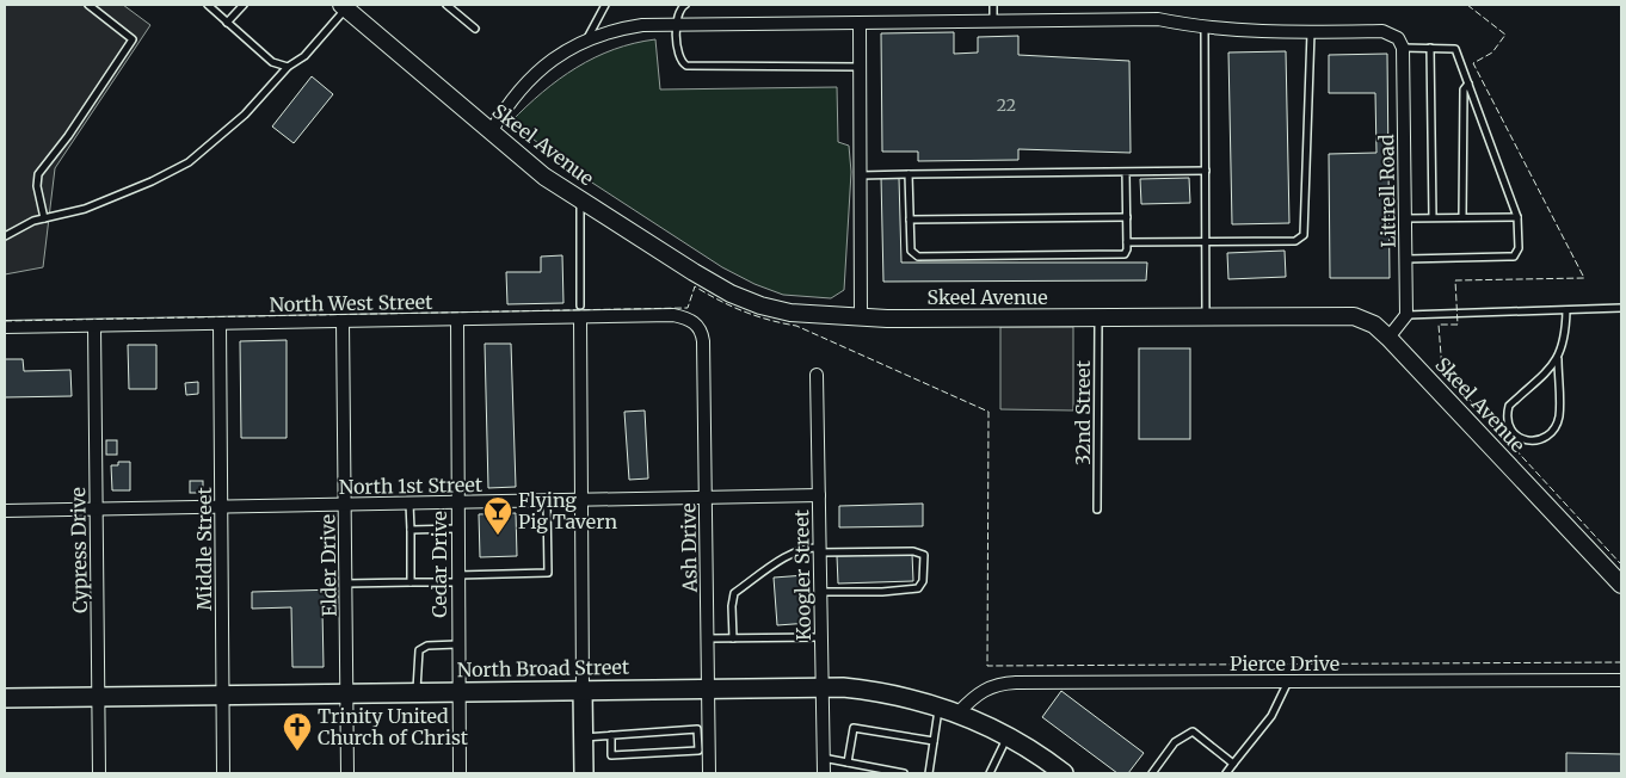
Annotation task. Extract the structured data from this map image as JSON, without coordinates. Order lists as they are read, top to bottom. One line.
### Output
{"streets":{"main road":["North Broad Street"],"street":["Skeel Avenue","Littrell Road","North West Street","North 1st Street","Ash Drive","Middle Street","Cypress Drive","Cedar Drive","Elder Drive","Koogler Street","Pierce Drive"],"lane":["32nd Street"]},"crossings":[["Skeel Avenue","32nd Street"],["North West Street","Ash Drive"],["North West Street","Middle Street"],["North West Street","Cypress Drive"],["North West Street","Cedar Drive"],["North West Street","Elder Drive"],["North 1st Street","Ash Drive"],["North 1st Street","Middle Street"],["North 1st Street","Cypress Drive"],["North 1st Street","Cedar Drive"],["North 1st Street","Elder Drive"],["North 1st Street","Koogler Street"],["Ash Drive","North Broad Street"],["Middle Street","North Broad Street"],["Cypress Drive","North Broad Street"],["Cedar Drive","North Broad Street"],["Elder Drive","North Broad Street"],["Koogler Street","North Broad Street"],["Pierce Drive","North Broad Street"]],"places":{"bar":["Flying Pig Tavern"],"church":["Trinity United Church of Christ"]},"house_numbers":["22"]}
